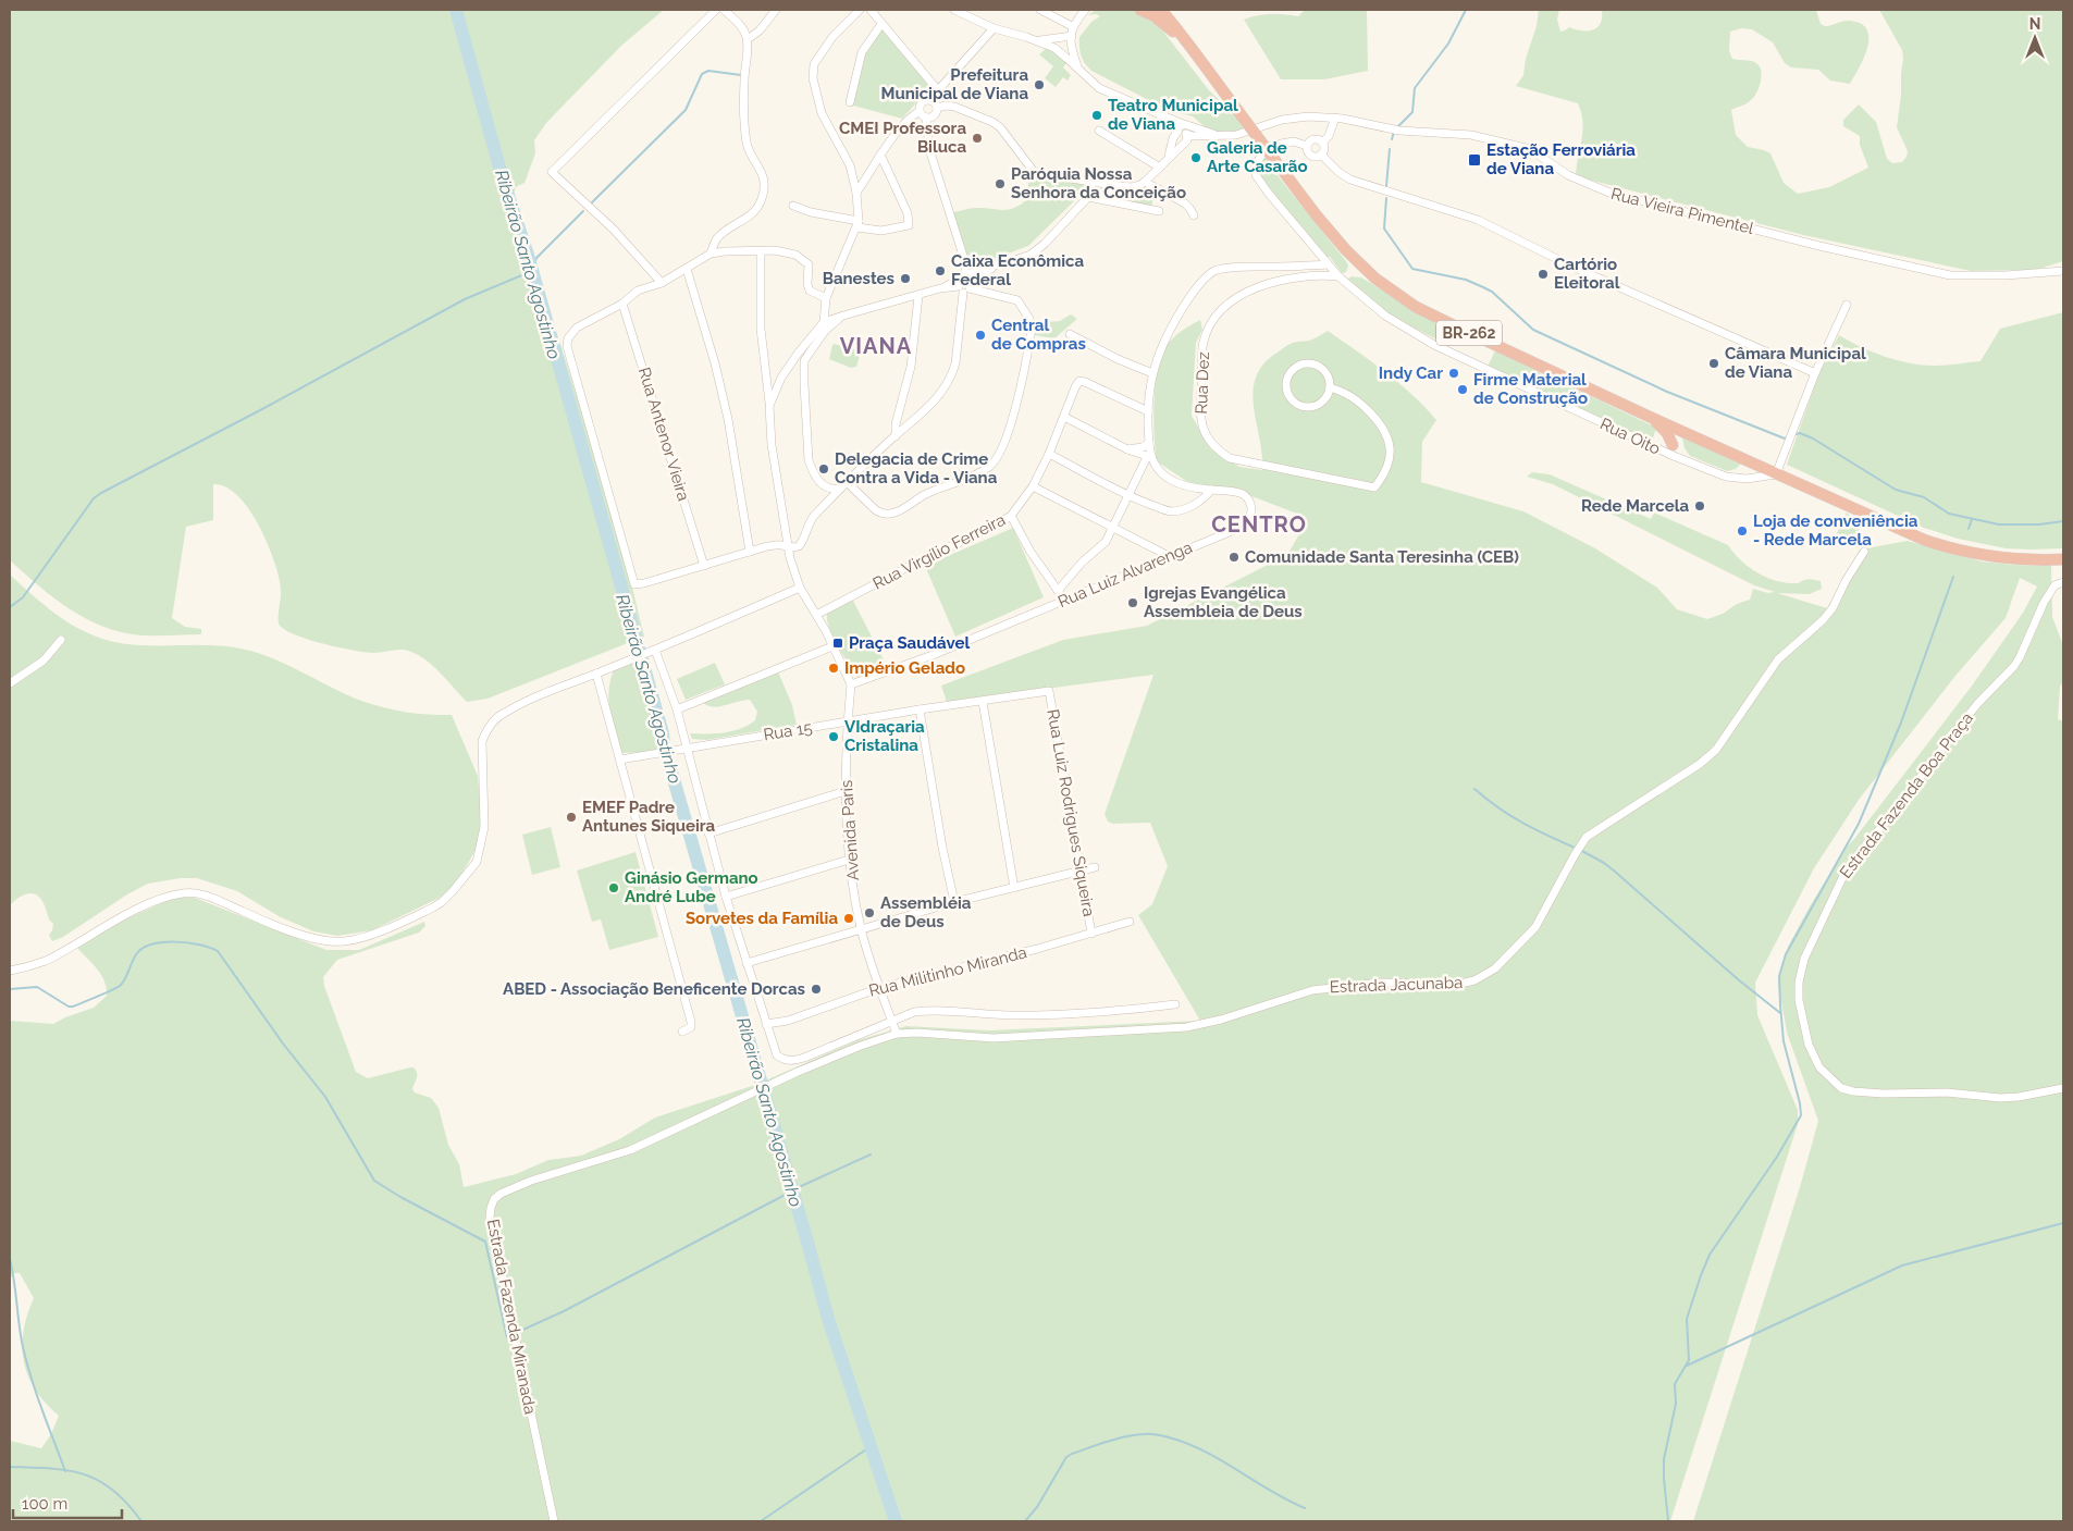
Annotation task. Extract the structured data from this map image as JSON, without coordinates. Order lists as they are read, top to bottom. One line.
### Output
{"streets":{"highway":["BR-262"],"street":["Rua Vieira Pimentel","Rua Dez","Rua Antenor Vieira","Rua Oito","Rua Virgílio Ferreira","Rua Luiz Alvarenga","Rua 15","Estrada Fazenda Boa Praça","Rua Luiz Rodrigues Siqueira","Avenida París","Rua Militinho Miranda","Estrada Jacunaba","Estrada Fazenda Miranada"]},"crossings":[["BR-262","Rua Oito"],["Rua Dez","Rua Oito"],["Rua Luiz Alvarenga","Avenida París"],["Rua 15","Rua Luiz Rodrigues Siqueira"],["Rua 15","Avenida París"],["Rua Luiz Rodrigues Siqueira","Rua Militinho Miranda"],["Avenida París","Rua Militinho Miranda"],["Avenida París","Estrada Jacunaba"],["Estrada Jacunaba","Estrada Fazenda Miranada"]],"districts":["VIANA","CENTRO"],"water":["Ribeirão Santo Agostinho"],"places":{"other":["Prefeitura Municipal de Viana","Teatro Municipal de Viana","CMEI Professora Biluca","Galeria de Arte Casarão","Paróquia Nossa Senhora da Conceição","Caixa Econômica Federal","Cartório Eleitoral","Banestes","Central de Compras","Câmara Municipal de Viana","Indy Car","Firme Material de Construção","Delegacia de Crime Contra a Vida - Viana","Rede Marcela","Loja de conveniência - Rede Marcela","Comunidade Santa Teresinha (CEB)","Igrejas Evangélica Assembleia de Deus","Império Gelado","VIdraçaria Cristalina","EMEF Padre Antunes Siqueira","Ginásio Germano André Lube","Assembléia de Deus","Sorvetes da Família","ABED - Associação Beneficente Dorcas"],"transit":["Estação Ferroviária de Viana","Praça Saudável"]},"scale_bar":"100 m","north":"top"}
